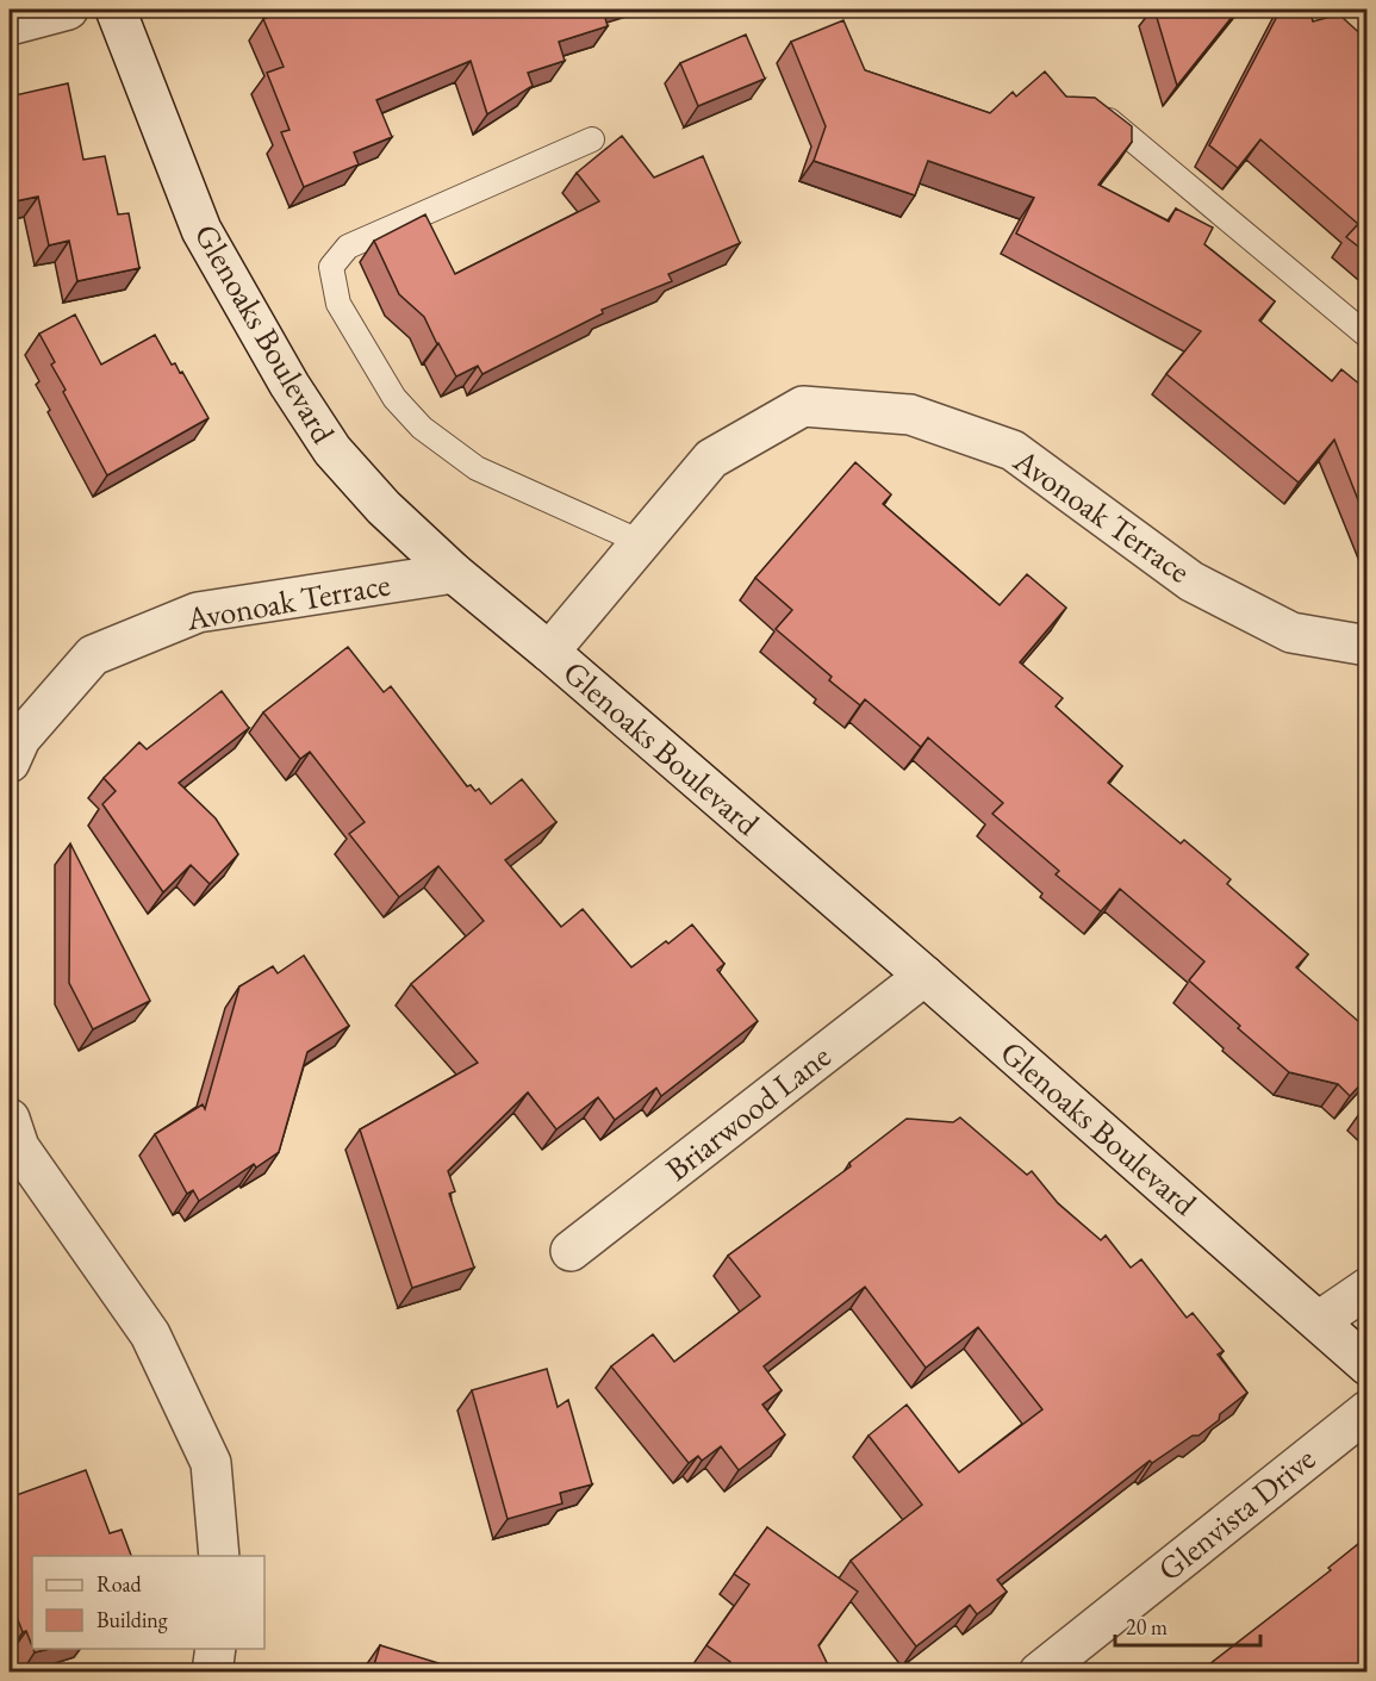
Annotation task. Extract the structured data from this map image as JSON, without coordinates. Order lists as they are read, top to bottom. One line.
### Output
{"streets":{"street":["Glenoaks Boulevard","Avonoak Terrace","Briarwood Lane","Glenvista Drive"]},"crossings":[["Glenoaks Boulevard","Avonoak Terrace"],["Glenoaks Boulevard","Briarwood Lane"]],"legend":["Road","Building"],"scale_bar":"20 m"}
